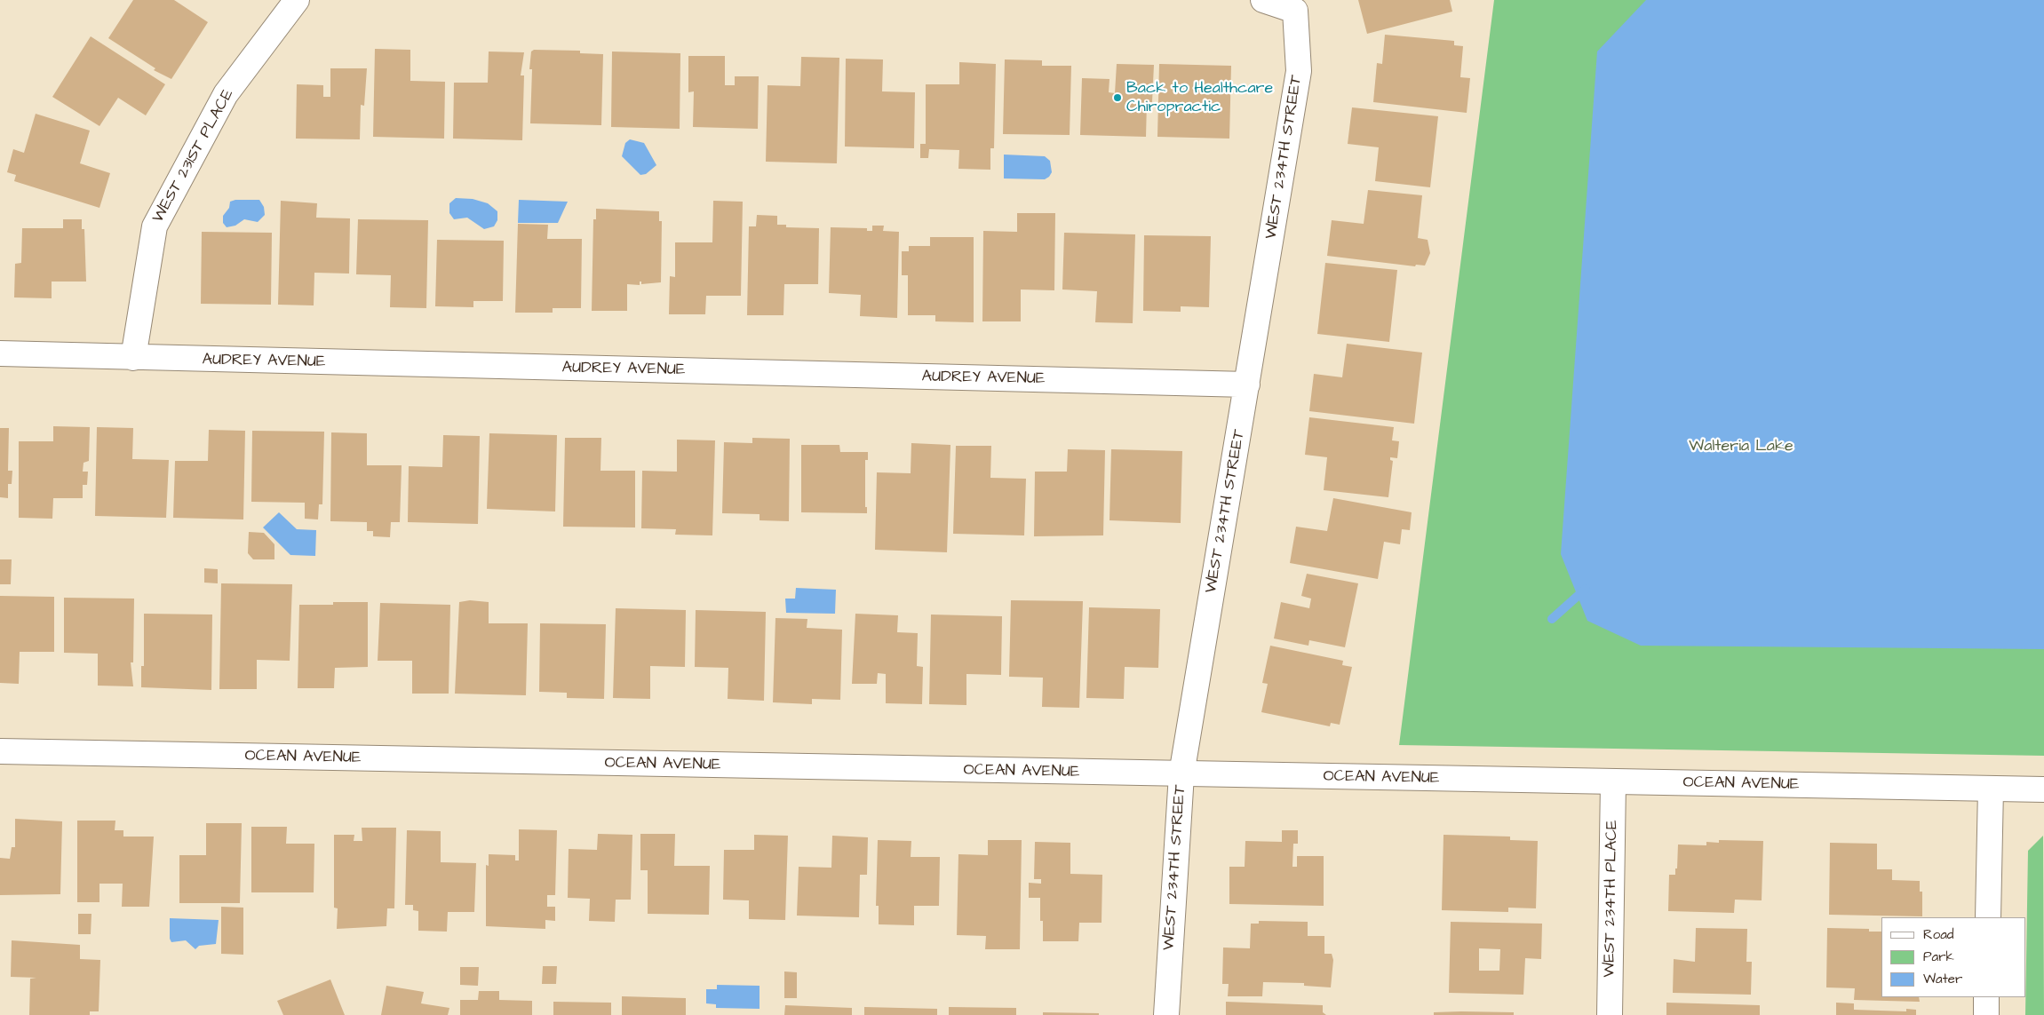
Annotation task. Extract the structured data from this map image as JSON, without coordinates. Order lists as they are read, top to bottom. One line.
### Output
{"streets":{"street":["WEST 231ST PLACE","WEST 234TH STREET","AUDREY AVENUE","OCEAN AVENUE","WEST 234TH PLACE"]},"crossings":[["WEST 231ST PLACE","AUDREY AVENUE"],["WEST 234TH STREET","AUDREY AVENUE"],["WEST 234TH STREET","OCEAN AVENUE"],["OCEAN AVENUE","WEST 234TH PLACE"]],"parks":["Walteria Lake"],"places":["Back to Healthcare Chiropractic"],"legend":["Road","Park","Water"]}
